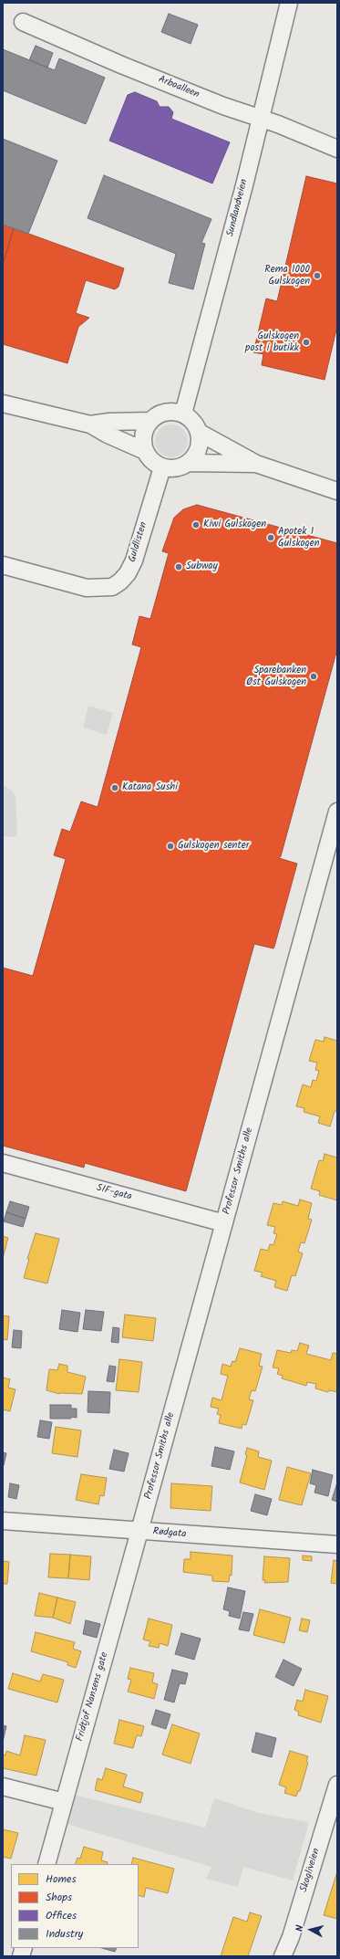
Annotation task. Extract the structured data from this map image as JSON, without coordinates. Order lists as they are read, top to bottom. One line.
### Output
{"streets":{"street":["Arboalleen","Sundlandveien","Guldlisten","Professor Smiths alle","SIF-gata","Rødgata","Fridtjof Nansens gate","Skogliveien"]},"crossings":[["Arboalleen","Sundlandveien"],["Sundlandveien","Guldlisten"],["Professor Smiths alle","SIF-gata"],["Professor Smiths alle","Rødgata"],["Professor Smiths alle","Fridtjof Nansens gate"],["Rødgata","Fridtjof Nansens gate"]],"places":["Rema 1000 Gulskogen","Gulskogen post i butikk","Kiwi Gulskogen","Apotek 1 Gulskogen","Subway","Sparebanken Øst Gulskogen","Katana Sushi","Gulskogen senter"],"legend":["Homes","Shops","Offices","Industry"],"north":"left"}
